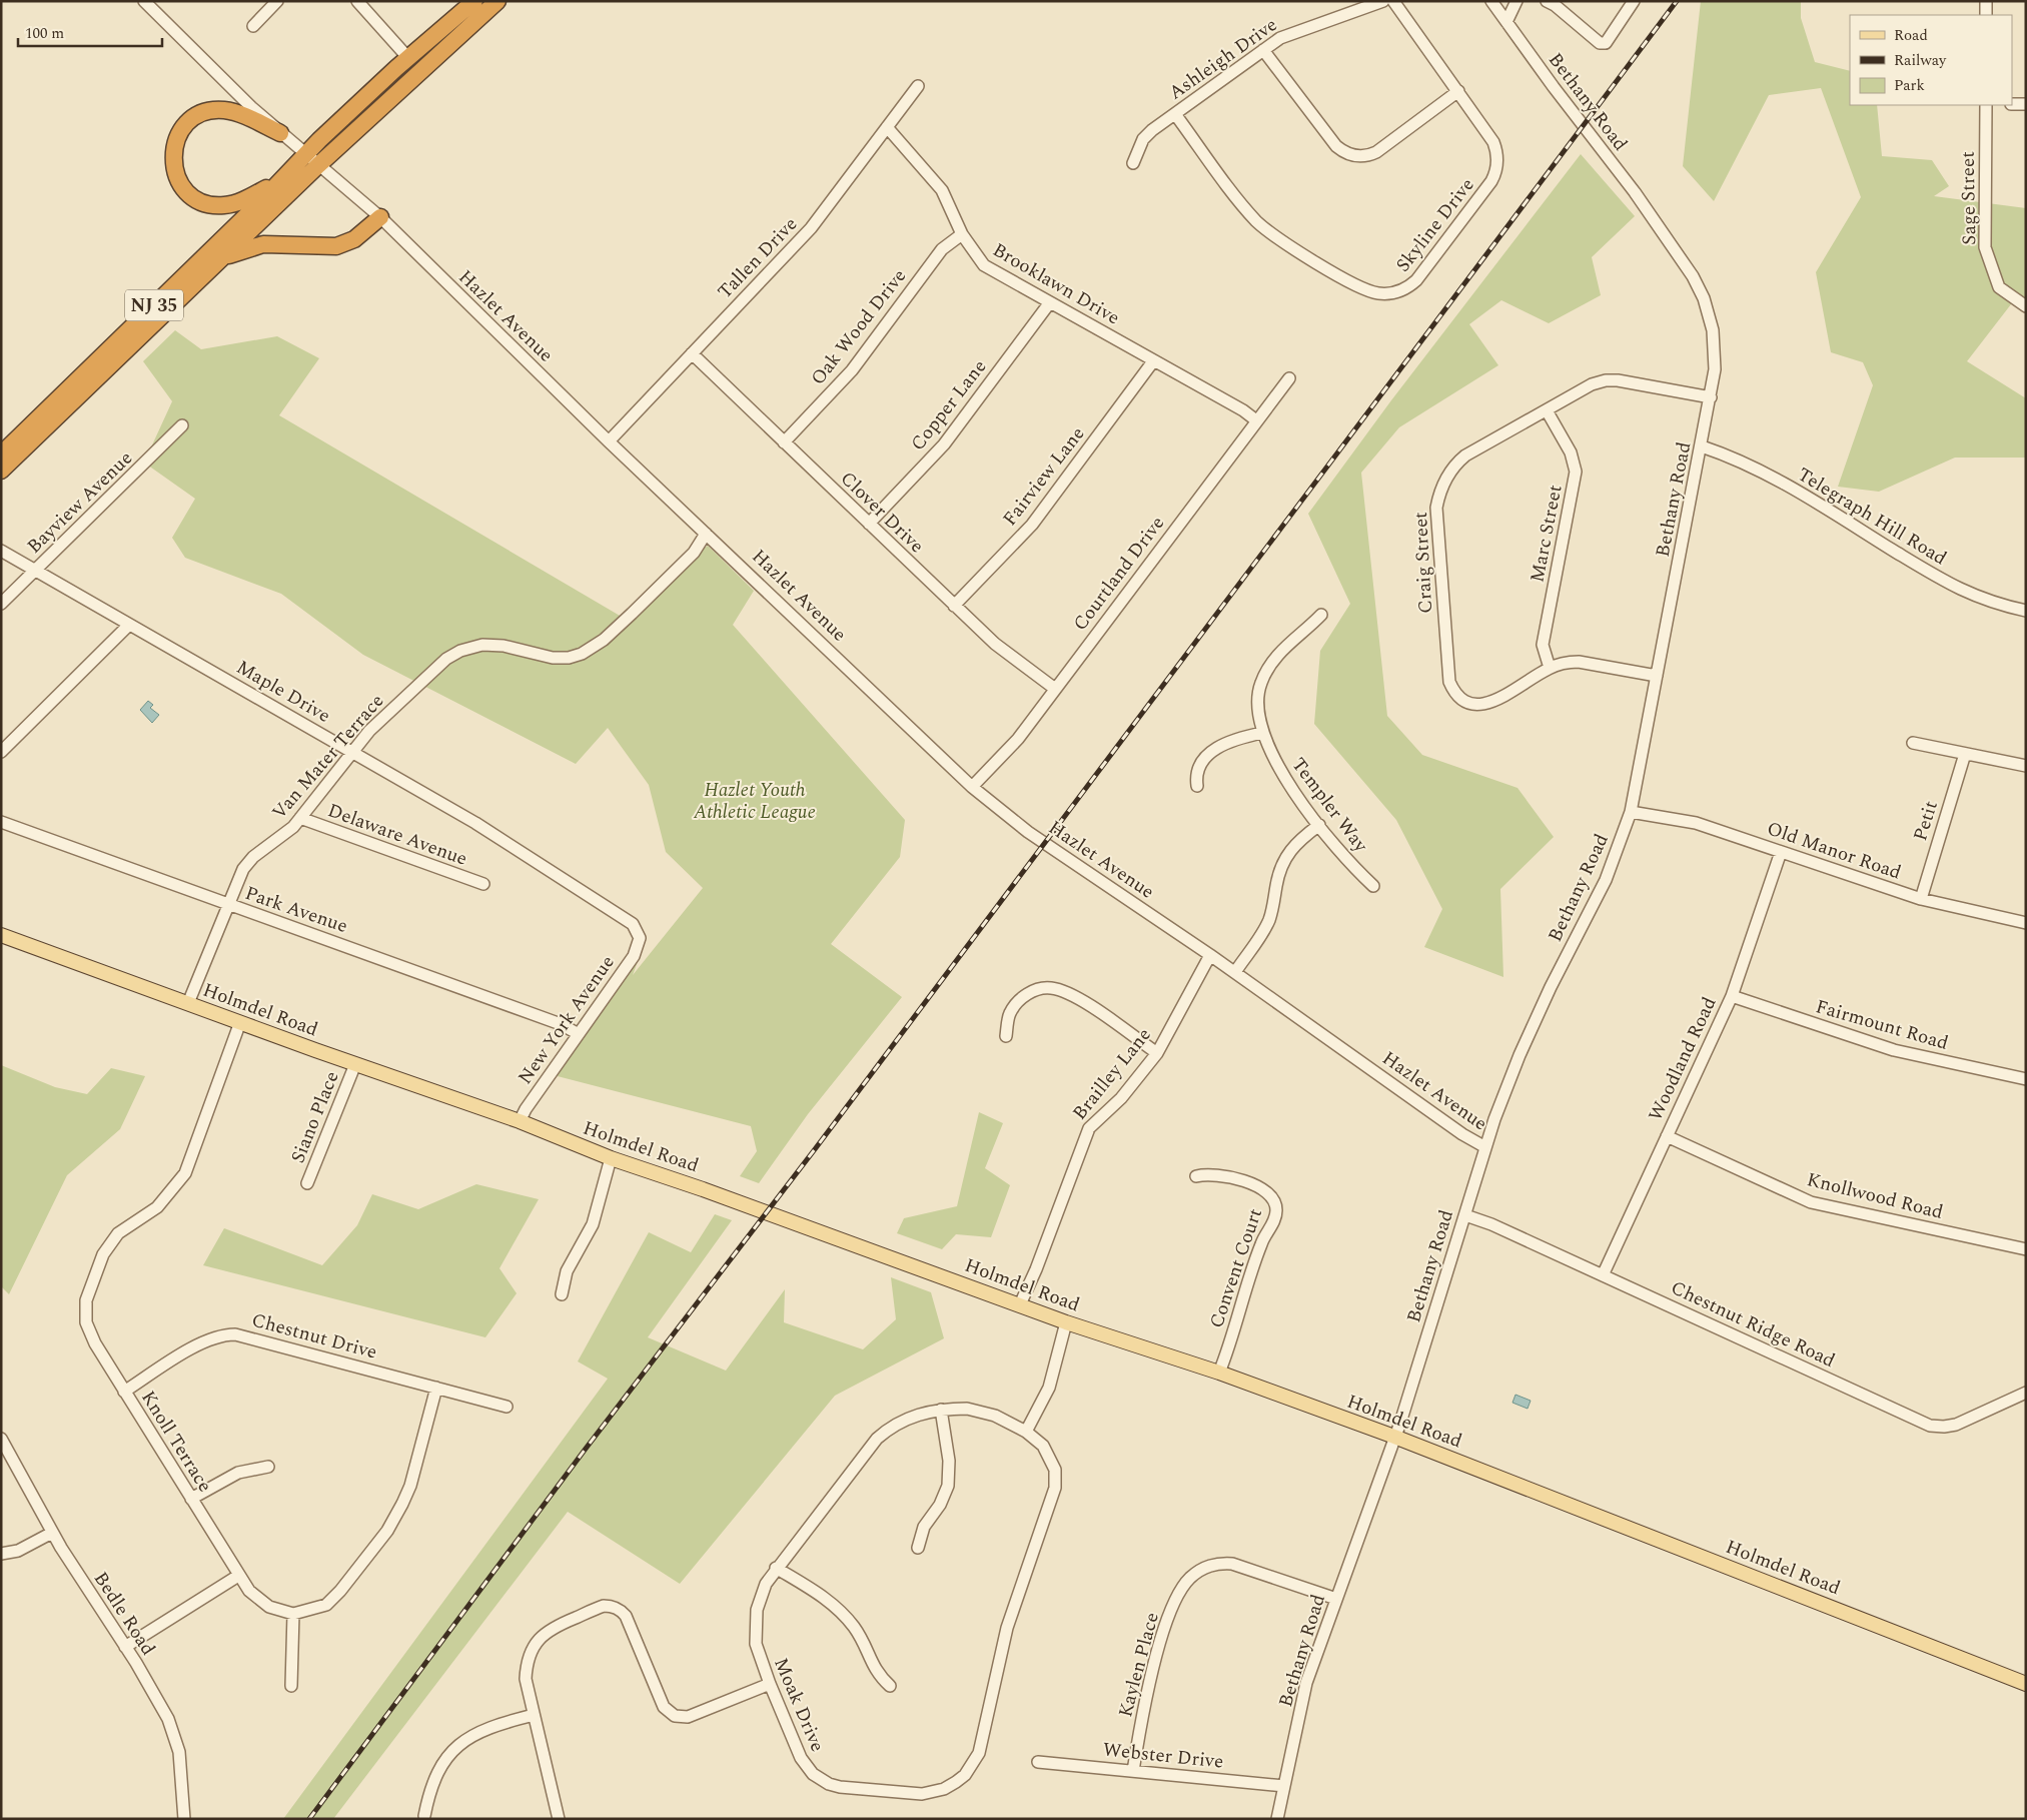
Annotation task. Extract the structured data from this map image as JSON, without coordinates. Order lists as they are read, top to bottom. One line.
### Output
{"streets":{"highway":["NJ 35"],"main road":["Holmdel Road"],"street":["Ashleigh Drive","Bethany Road","Sage Street","Skyline Drive","Tallen Drive","Brooklawn Drive","Hazlet Avenue","Oak Wood Drive","Copper Lane","Fairview Lane","Bayview Avenue","Clover Drive","Telegraph Hill Road","Marc Street","Craig Street","Courtland Drive","Maple Drive","Van Mater Terrace","Templer Way","Petit","Delaware Avenue","Old Manor Road","Park Avenue","New York Avenue","Fairmount Road","Woodland Road","Brailley Lane","Siano Place","Knollwood Road","Convent Court","Chestnut Ridge Road","Chestnut Drive","Knoll Terrace","Bedle Road","Kaylen Place","Moak Drive","Webster Drive"]},"crossings":[["Ashleigh Drive","Skyline Drive"],["Bethany Road","Hazlet Avenue"],["Bethany Road","Telegraph Hill Road"],["Bethany Road","Craig Street"],["Bethany Road","Old Manor Road"],["Bethany Road","Holmdel Road"],["Bethany Road","Chestnut Ridge Road"],["Bethany Road","Kaylen Place"],["Bethany Road","Webster Drive"],["Tallen Drive","Brooklawn Drive"],["Tallen Drive","Hazlet Avenue"],["Tallen Drive","Clover Drive"],["Brooklawn Drive","Oak Wood Drive"],["Brooklawn Drive","Copper Lane"],["Brooklawn Drive","Fairview Lane"],["Brooklawn Drive","Courtland Drive"],["NJ 35","Hazlet Avenue"],["Hazlet Avenue","Courtland Drive"],["Hazlet Avenue","Van Mater Terrace"],["Hazlet Avenue","Brailley Lane"],["Oak Wood Drive","Clover Drive"],["Copper Lane","Clover Drive"],["Fairview Lane","Clover Drive"],["Bayview Avenue","Maple Drive"],["Clover Drive","Courtland Drive"],["Marc Street","Craig Street"],["Maple Drive","Van Mater Terrace"],["Maple Drive","New York Avenue"],["Van Mater Terrace","Delaware Avenue"],["Van Mater Terrace","Park Avenue"],["Van Mater Terrace","Holmdel Road"],["Petit","Old Manor Road"],["Old Manor Road","Woodland Road"],["Park Avenue","New York Avenue"],["Holmdel Road","New York Avenue"],["Holmdel Road","Brailley Lane"],["Holmdel Road","Siano Place"],["Holmdel Road","Convent Court"],["Holmdel Road","Knoll Terrace"],["Fairmount Road","Woodland Road"],["Woodland Road","Knollwood Road"],["Woodland Road","Chestnut Ridge Road"],["Chestnut Drive","Knoll Terrace"],["Kaylen Place","Webster Drive"]],"parks":["Hazlet Youth Athletic League"],"legend":["Road","Railway","Park"],"scale_bar":"100 m"}
